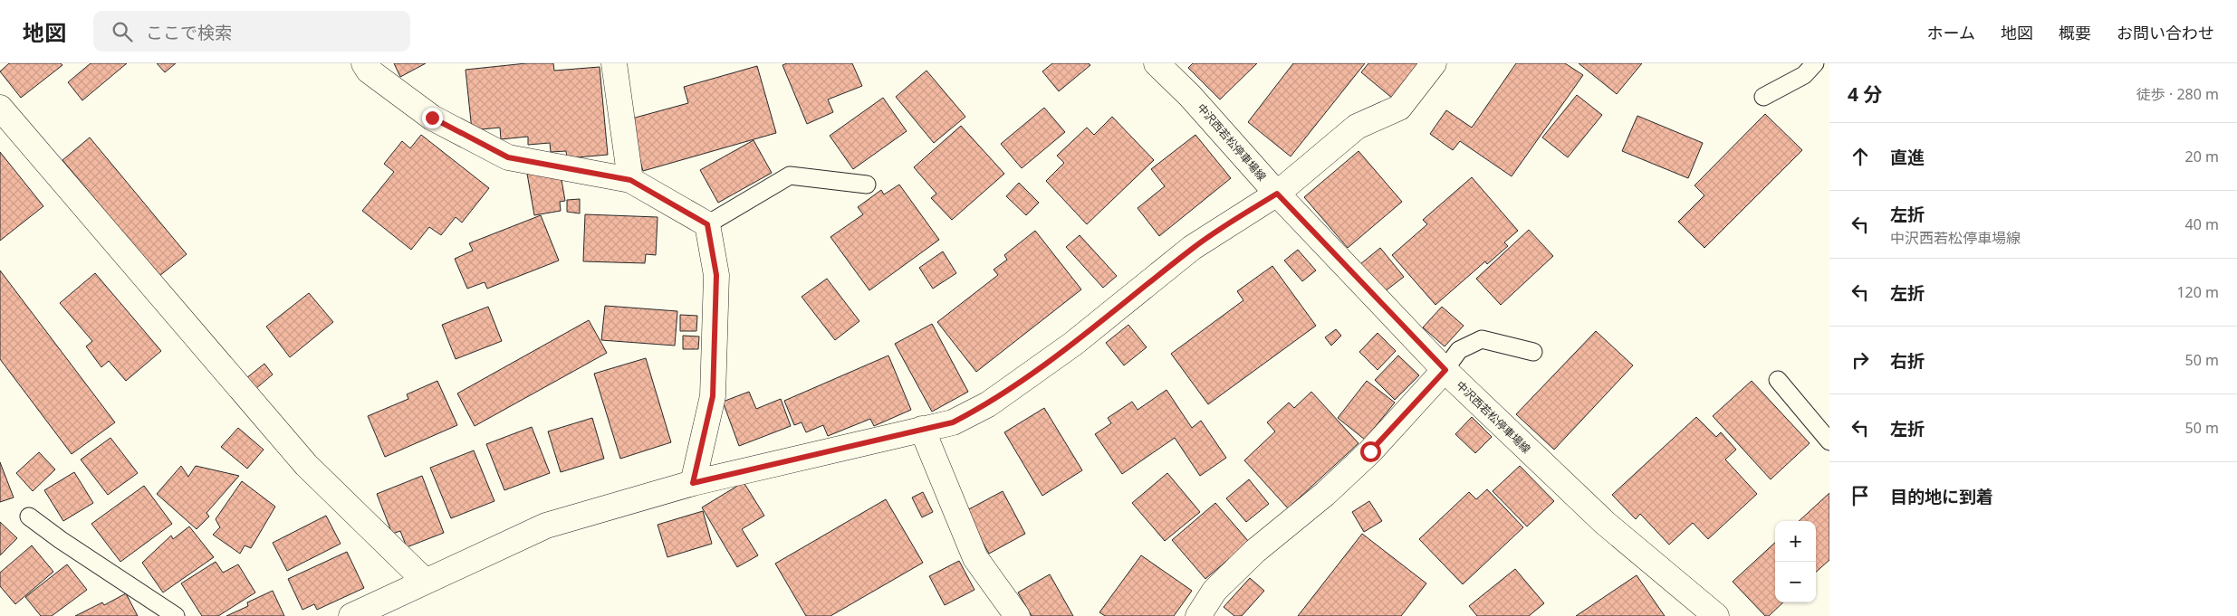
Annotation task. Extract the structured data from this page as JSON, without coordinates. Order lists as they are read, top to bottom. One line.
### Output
{"streets":{"street":["中沢西若松停車場線"]},"page":{"header":"地図","search":"ここで検索","nav":["ホーム","地図","概要","お問い合わせ"],"heading":["4 分","徒歩 · 280 m"],"list":[["直進","20 m"],["左折","中沢西若松停車場線","40 m"],["左折","120 m"],["右折","50 m"],["左折","50 m"],"目的地に到着"],"map_buttons":["+","−"]}}
